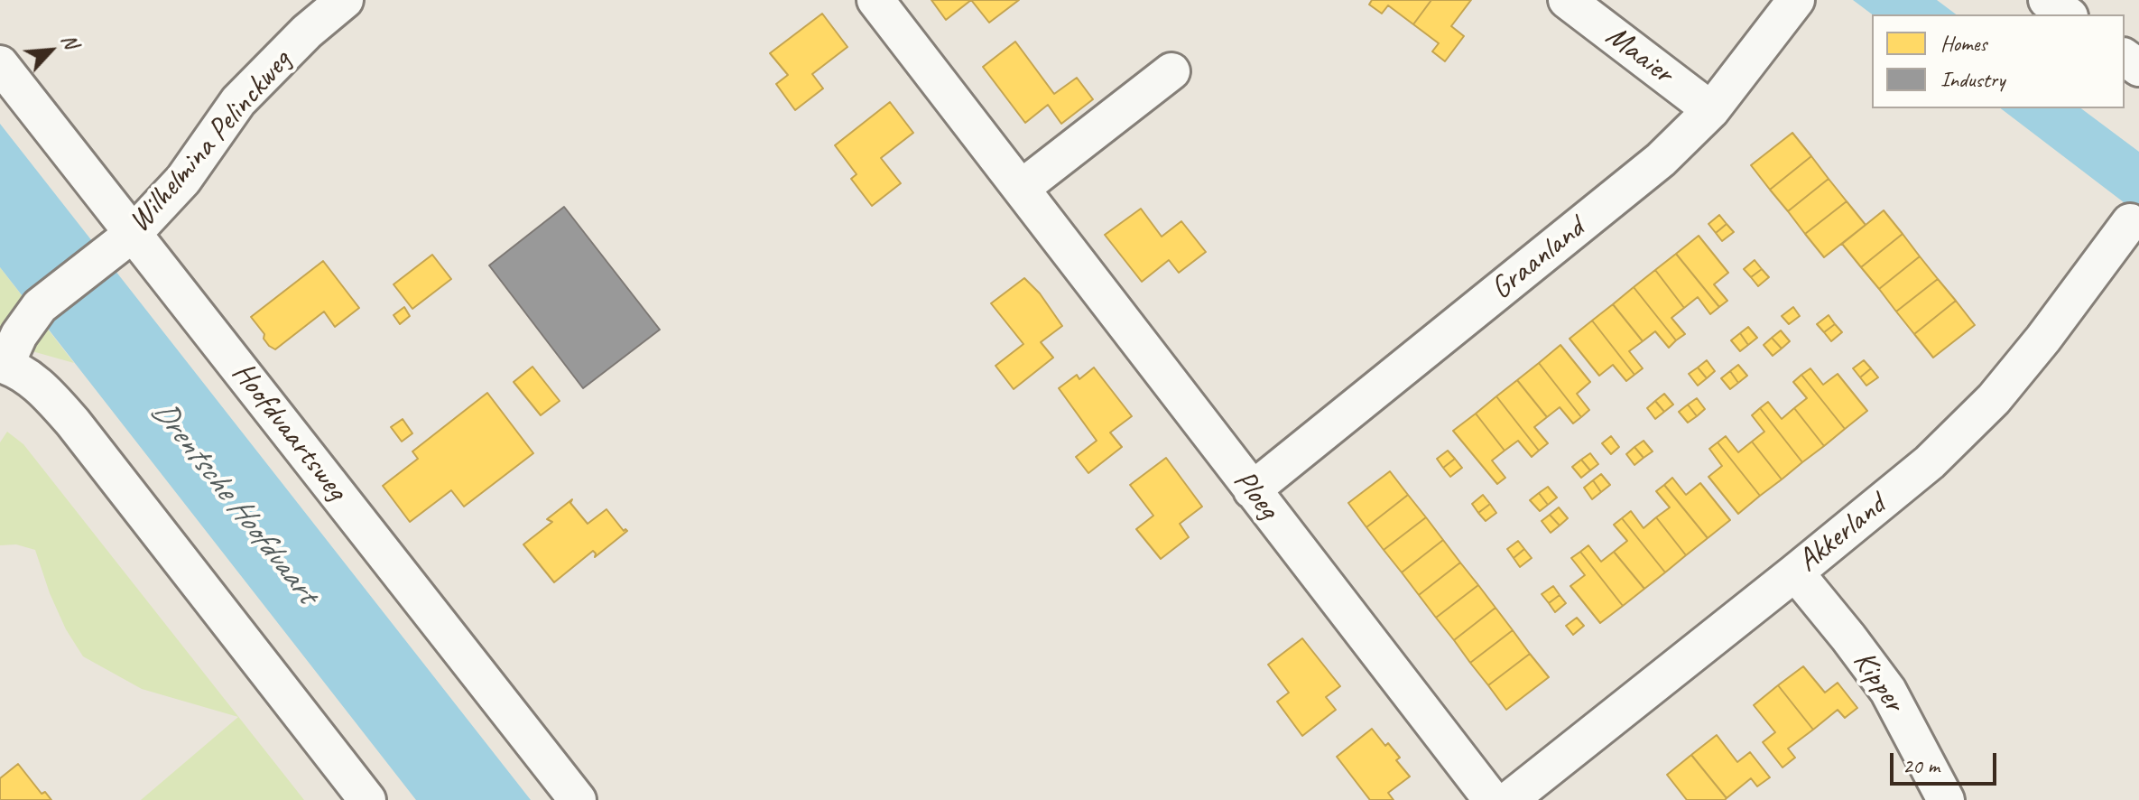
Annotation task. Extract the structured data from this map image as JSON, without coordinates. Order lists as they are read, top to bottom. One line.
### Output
{"streets":{"street":["Maaier","Wilhelmina Pelinckweg","Graanland","Hoofdvaartsweg","Ploeg","Akkerland","Kipper"]},"crossings":[["Maaier","Graanland"],["Wilhelmina Pelinckweg","Hoofdvaartsweg"],["Graanland","Ploeg"],["Akkerland","Kipper"]],"water":["Drentsche Hoofdvaart"],"legend":["Homes","Industry"],"scale_bar":"20 m","north":"top right"}
